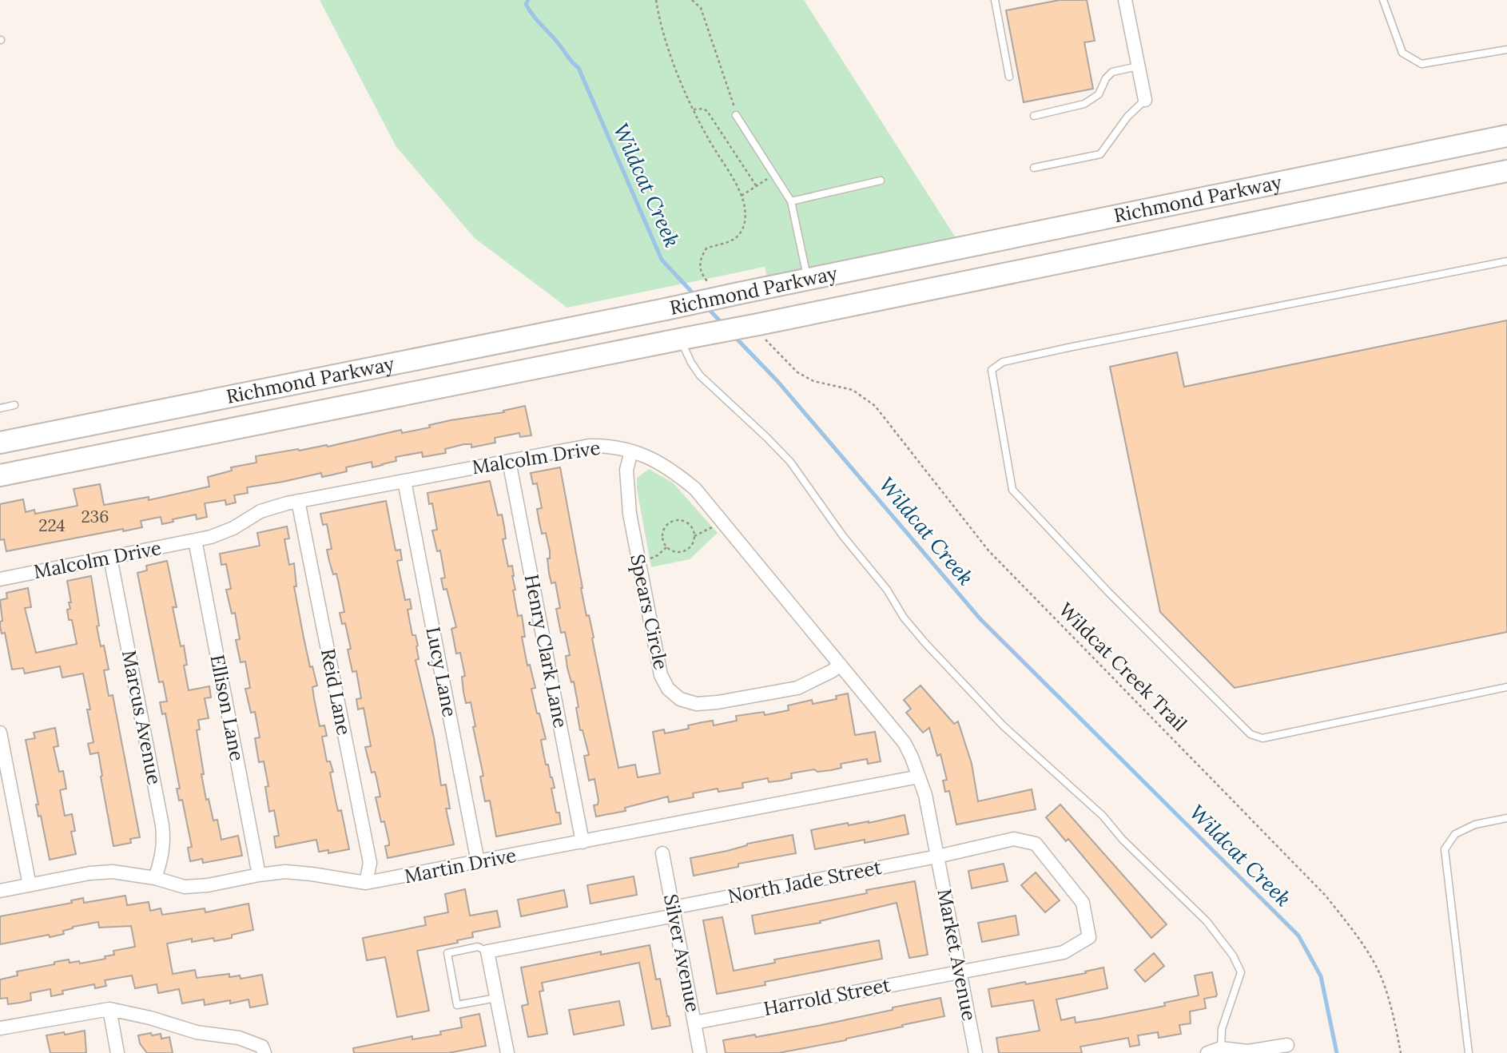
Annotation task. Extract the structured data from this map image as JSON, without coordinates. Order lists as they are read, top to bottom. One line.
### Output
{"streets":{"highway":["Richmond Parkway"],"street":["Malcolm Drive","Spears Circle","Henry Clark Lane","Lucy Lane","Reid Lane","Ellison Lane","Marcus Avenue","Martin Drive","North Jade Street","Silver Avenue","Market Avenue","Harrold Street"],"path":["Wildcat Creek Trail"]},"crossings":[["Malcolm Drive","Spears Circle"],["Malcolm Drive","Henry Clark Lane"],["Malcolm Drive","Lucy Lane"],["Malcolm Drive","Reid Lane"],["Malcolm Drive","Ellison Lane"],["Malcolm Drive","Marcus Avenue"],["Malcolm Drive","Martin Drive"],["Malcolm Drive","North Jade Street"],["Malcolm Drive","Market Avenue"],["Henry Clark Lane","Martin Drive"],["Lucy Lane","Martin Drive"],["Reid Lane","Martin Drive"],["Ellison Lane","Martin Drive"],["Marcus Avenue","Martin Drive"],["North Jade Street","Silver Avenue"],["North Jade Street","Market Avenue"],["North Jade Street","Harrold Street"],["Silver Avenue","Harrold Street"],["Market Avenue","Harrold Street"]],"water":["Wildcat Creek"],"house_numbers":["236","224"]}
